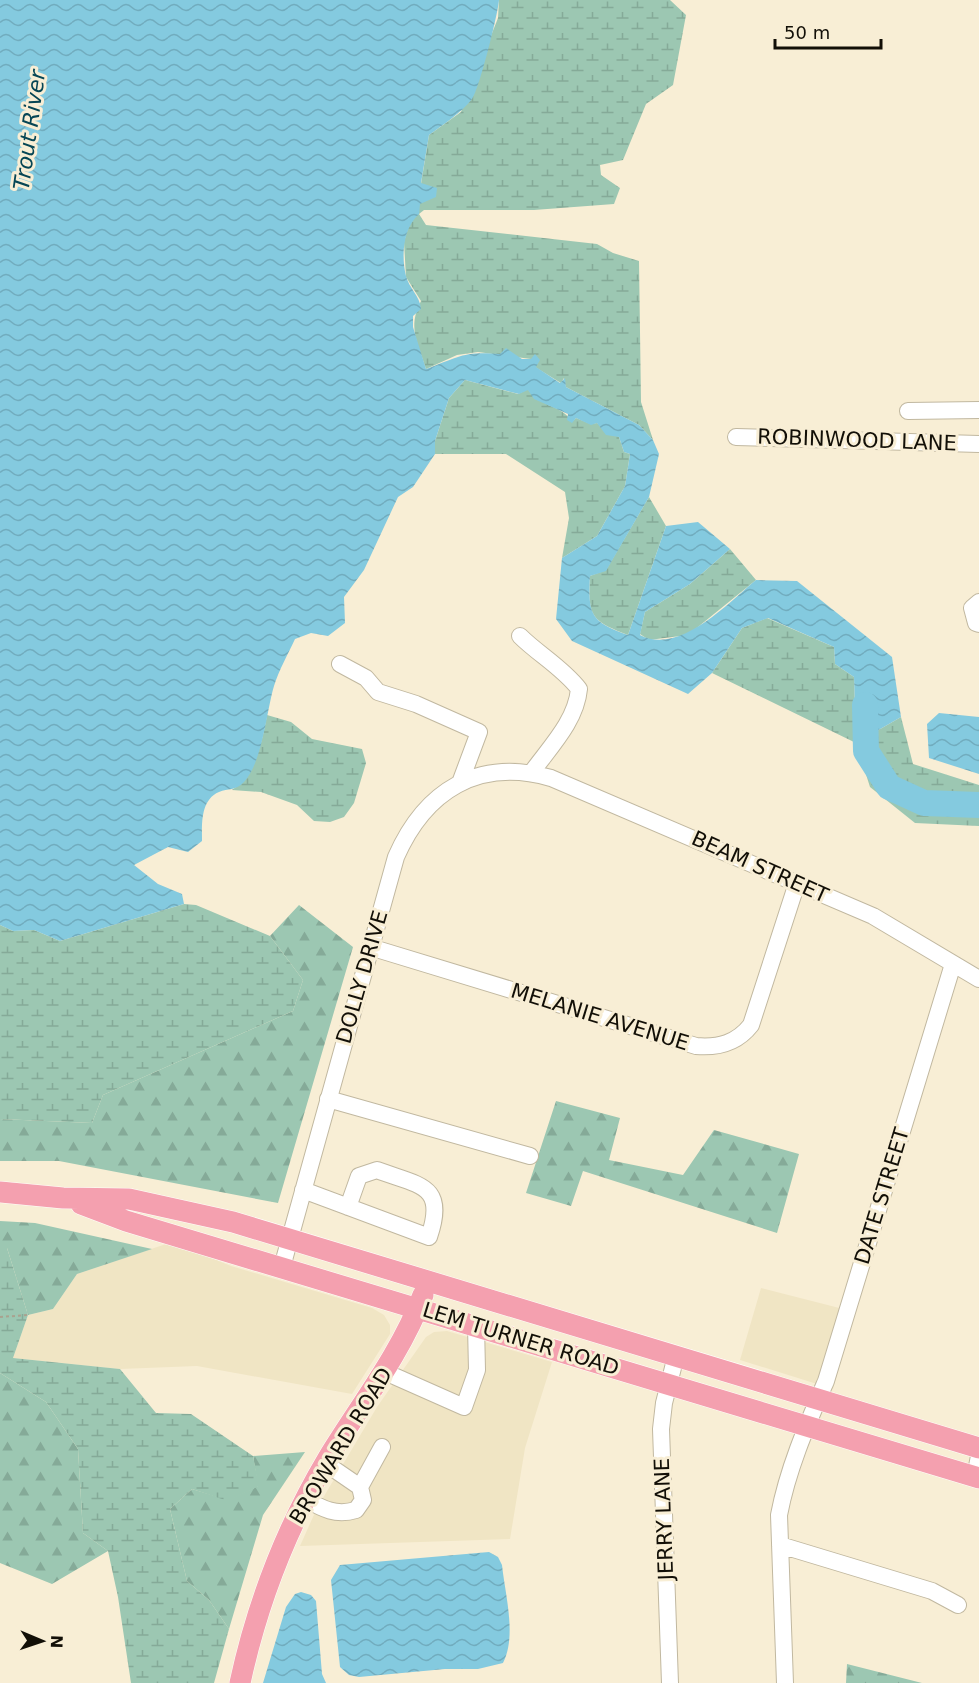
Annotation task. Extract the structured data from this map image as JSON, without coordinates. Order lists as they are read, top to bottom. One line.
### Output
{"streets":{"main road":["LEM TURNER ROAD","BROWARD ROAD"],"street":["ROBINWOOD LANE","BEAM STREET","DOLLY DRIVE","MELANIE AVENUE","DATE STREET","JERRY LANE"]},"crossings":[["BEAM STREET","DOLLY DRIVE"],["BEAM STREET","MELANIE AVENUE"],["BEAM STREET","DATE STREET"],["DOLLY DRIVE","MELANIE AVENUE"],["DOLLY DRIVE","LEM TURNER ROAD"],["DATE STREET","LEM TURNER ROAD"],["LEM TURNER ROAD","BROWARD ROAD"],["LEM TURNER ROAD","JERRY LANE"]],"water":["Trout River"],"scale_bar":"50 m","north":"right"}
